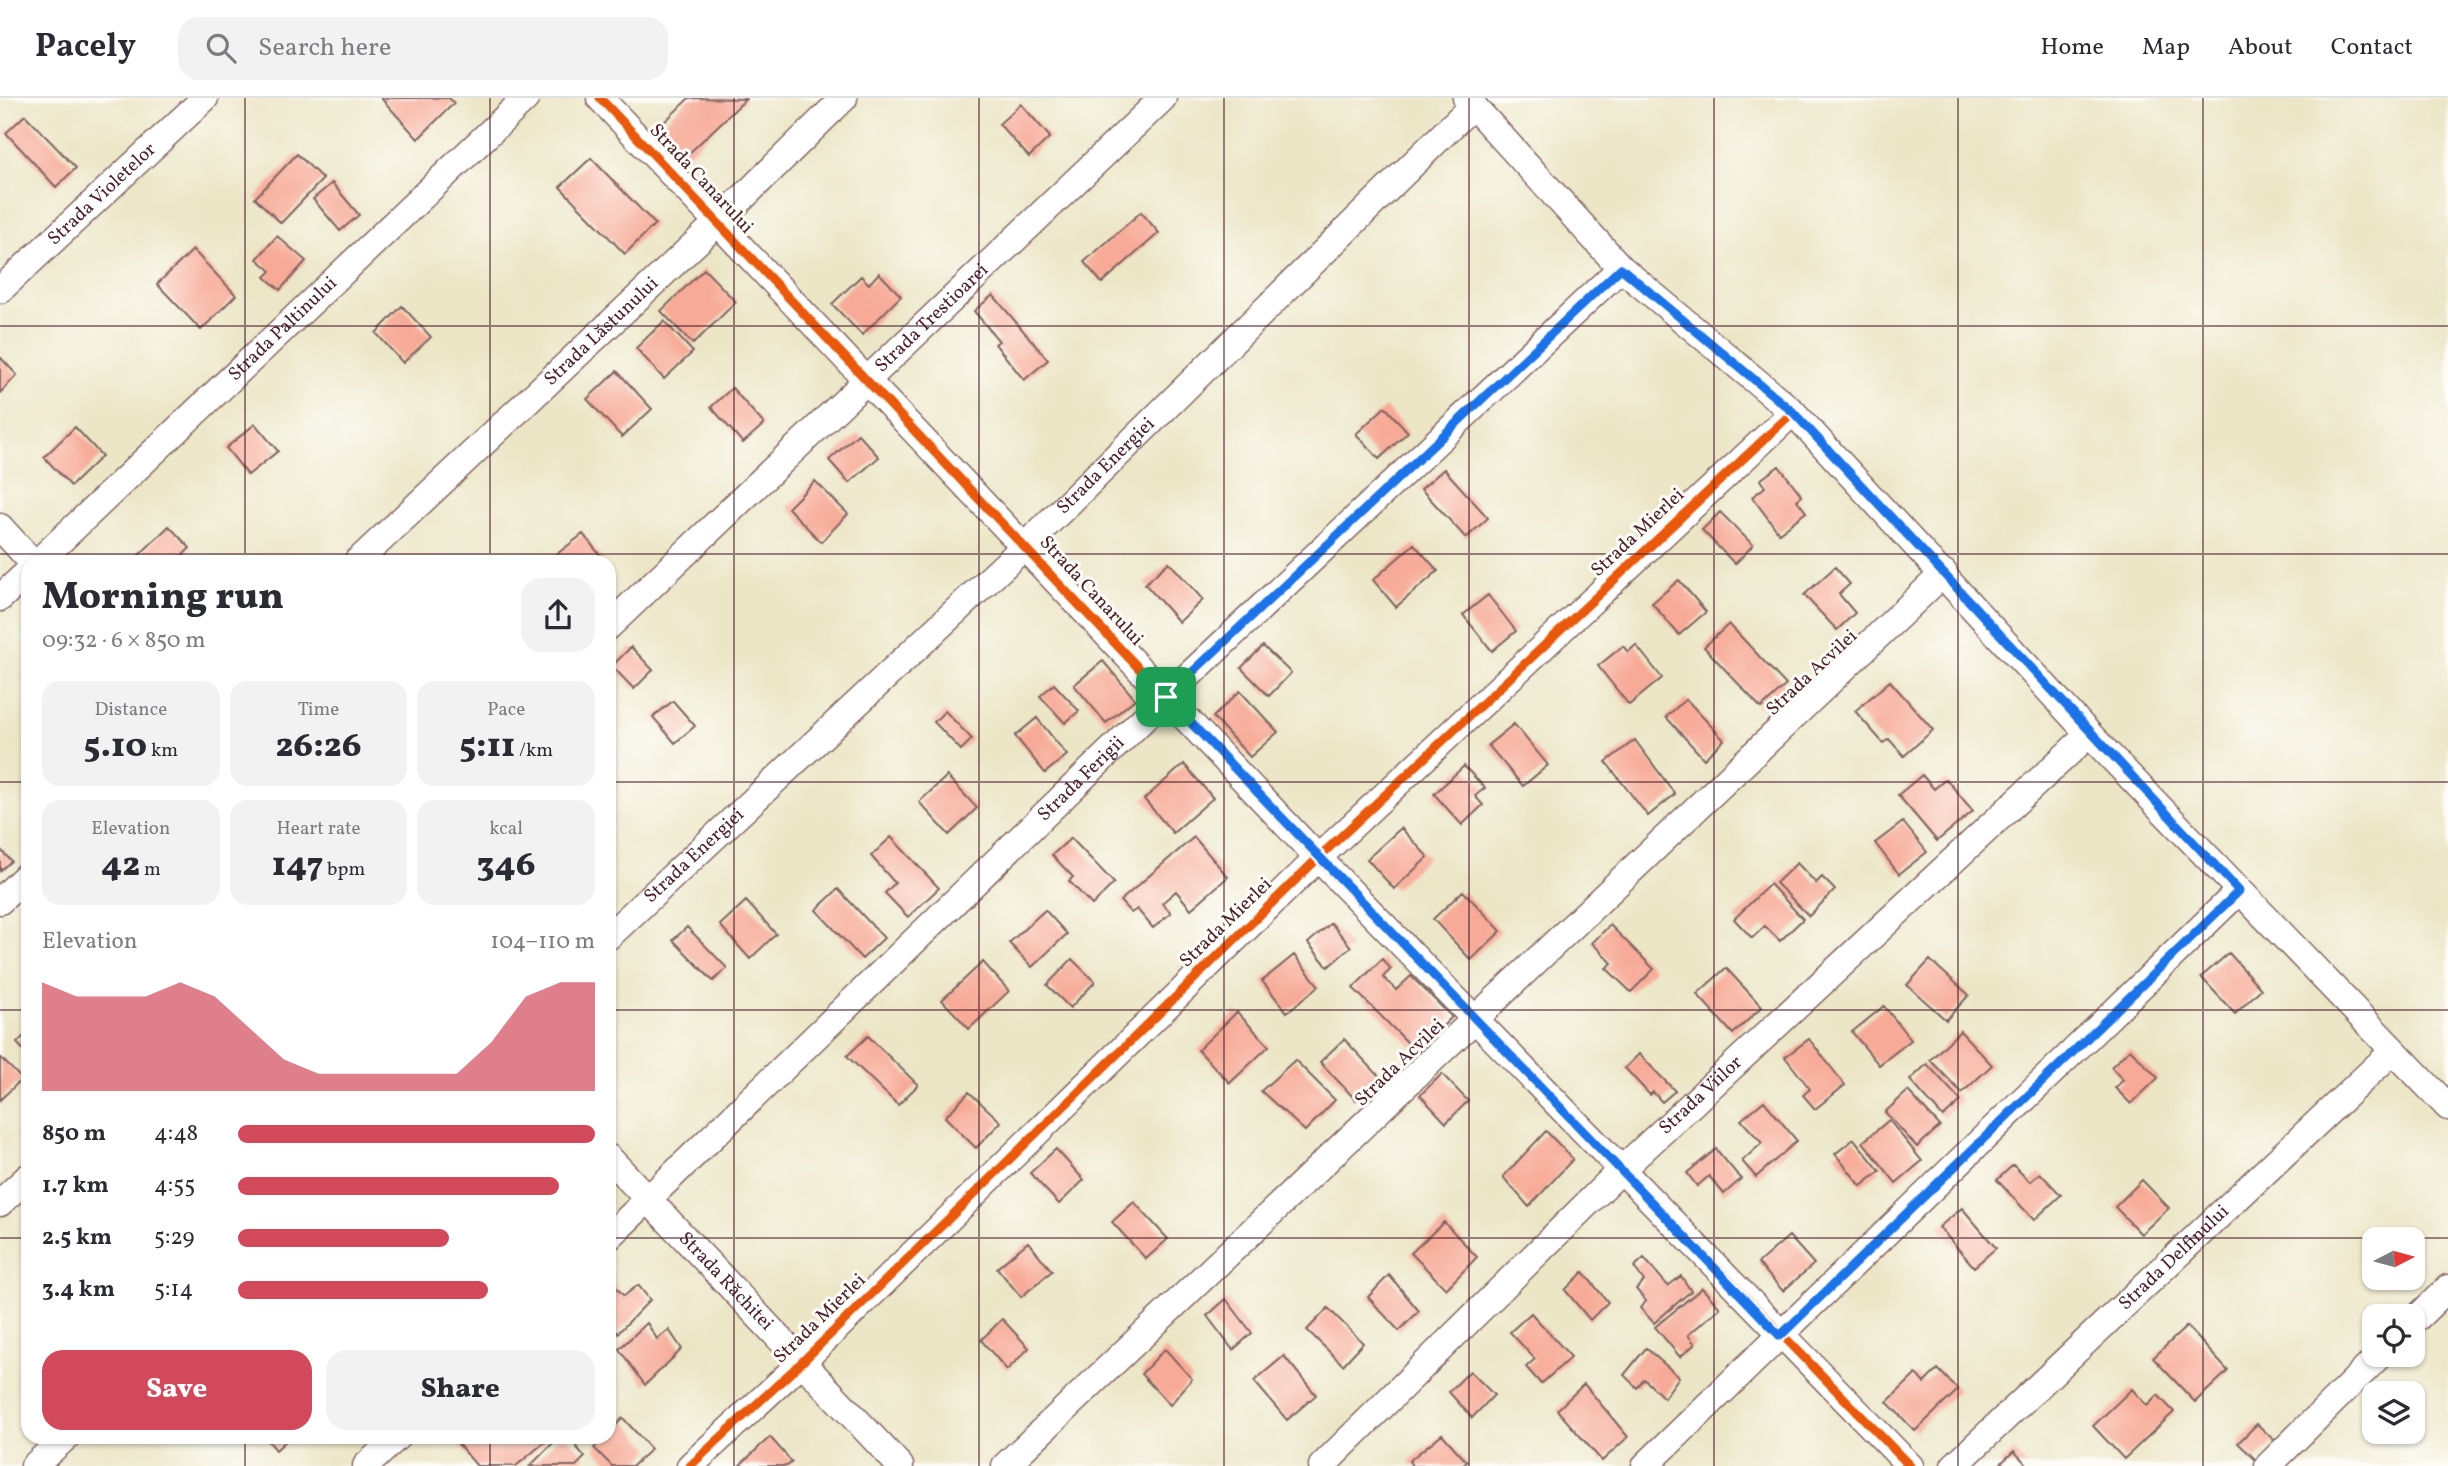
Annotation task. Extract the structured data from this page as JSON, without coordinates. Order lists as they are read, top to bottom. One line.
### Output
{"streets":{"street":["Strada Canarului","Strada Violetelor","Strada Trestioarei","Strada Paltinului","Strada Lăstunului","Strada Energiei","Strada Mierlei","Strada Acvilei","Strada Ferigii","Strada Viilor","Strada Delfinului","Strada Răchitei"]},"crossings":[["Strada Canarului","Strada Trestioarei"],["Strada Canarului","Strada Lăstunului"],["Strada Canarului","Strada Energiei"],["Strada Canarului","Strada Mierlei"],["Strada Canarului","Strada Acvilei"],["Strada Canarului","Strada Ferigii"],["Strada Canarului","Strada Viilor"],["Strada Mierlei","Strada Răchitei"],["Strada Ferigii","Strada Răchitei"]],"north":"right","page":{"header":"Pacely","search":"Search here","nav":["Home","Map","About","Contact"],"heading":["Morning run","09:32 · 6 × 850 m"],"stats":[["Distance","5.10 km"],["Time","26:26"],["Pace","5:11 /km"],["Elevation","42 m"],["Heart rate","147 bpm"],["kcal","346"]],"chart":["Elevation","104–110 m"],"list":[{"name":"850 m","note":"4:48"},{"name":"1.7 km","note":"4:55"},{"name":"2.5 km","note":"5:29"},{"name":"3.4 km","note":"5:14"}],"buttons":["Save","Share"]}}
